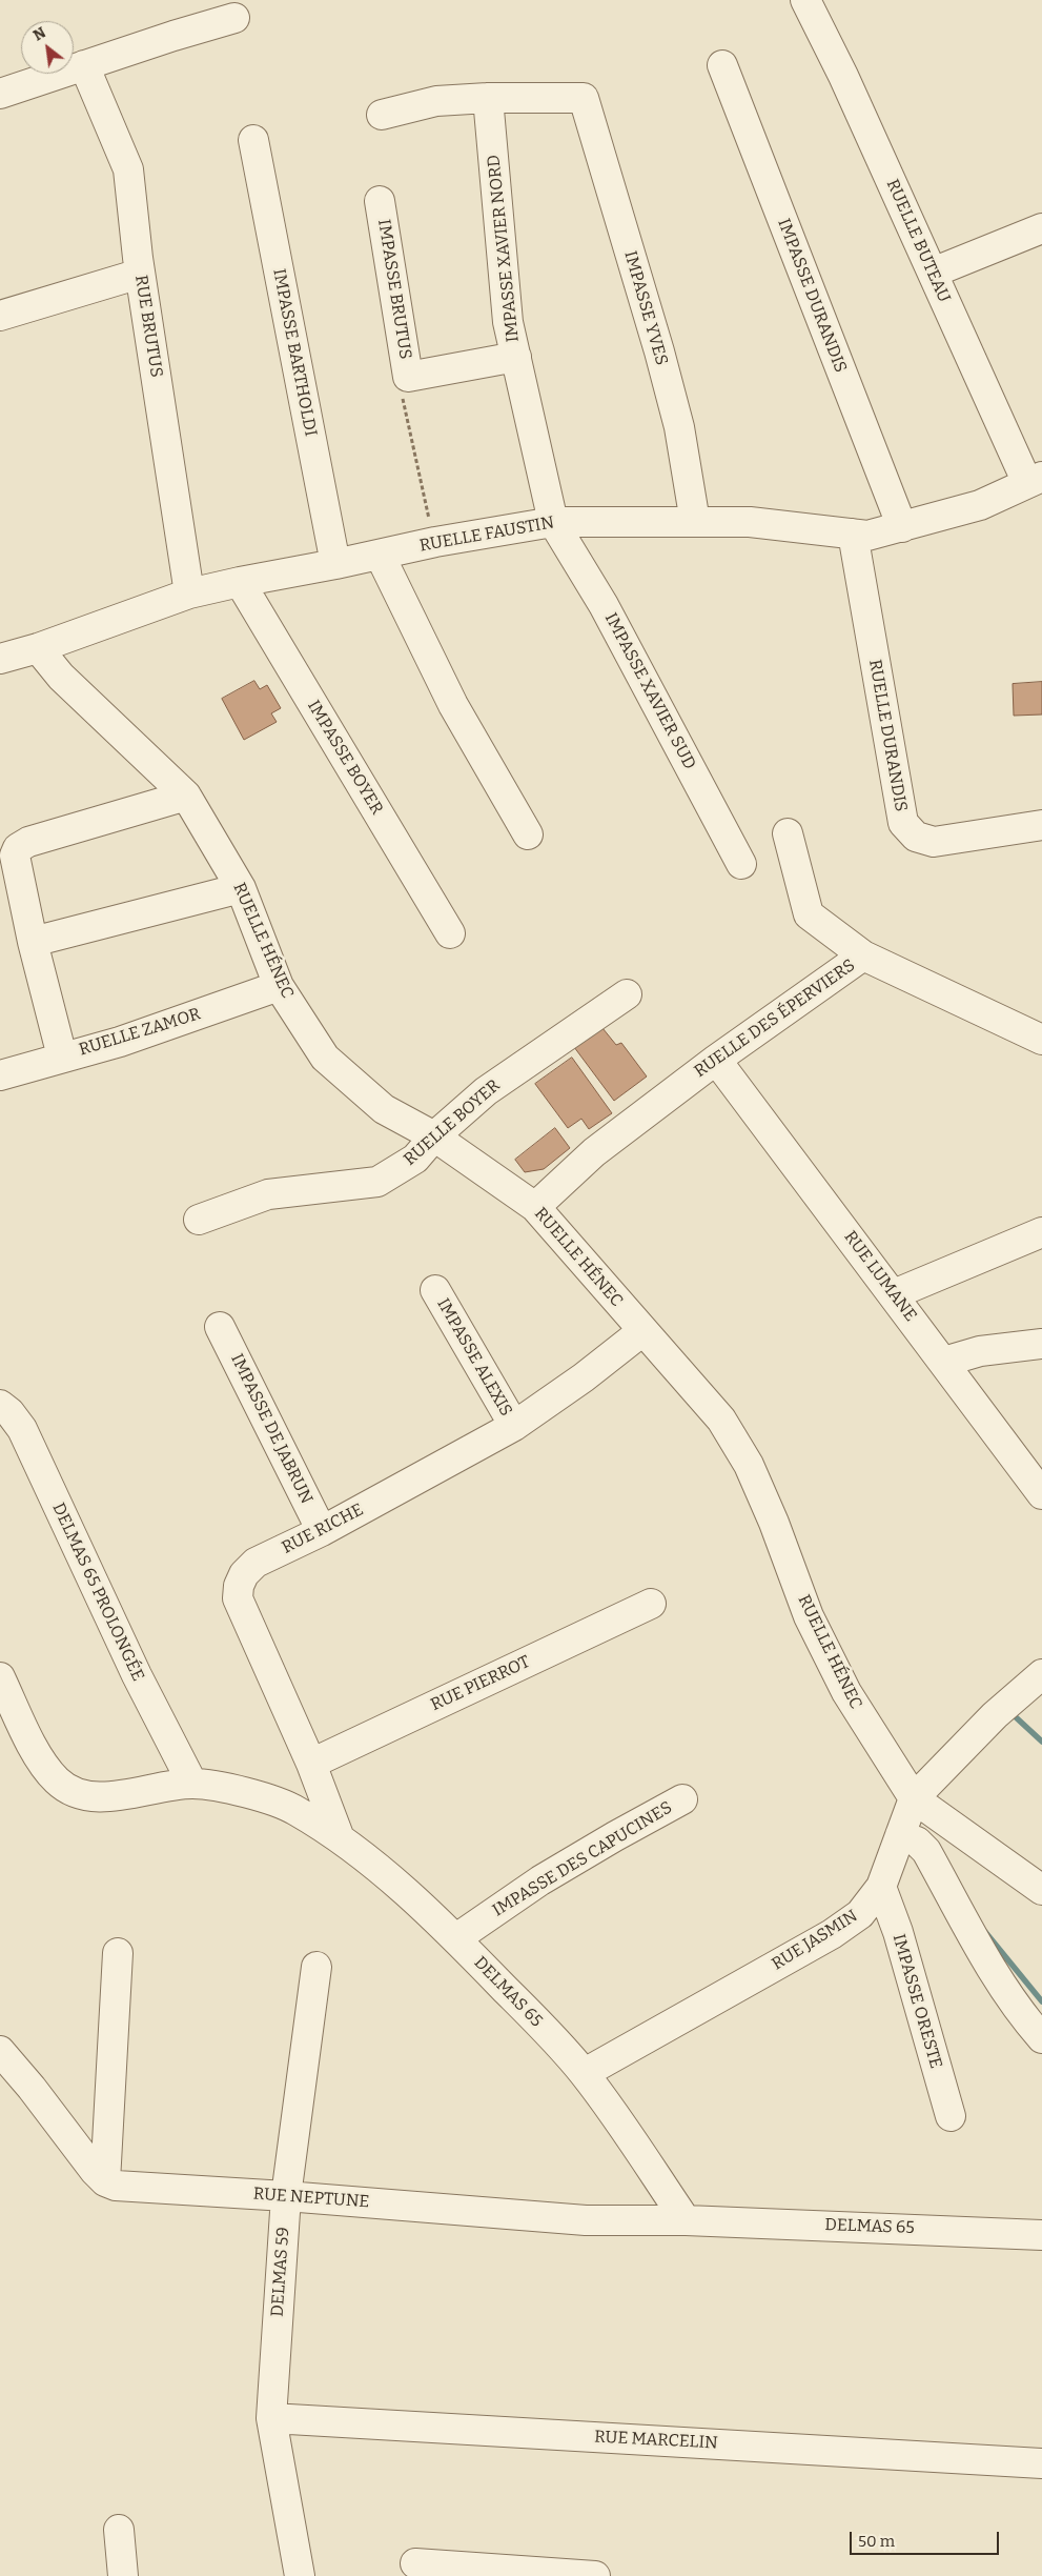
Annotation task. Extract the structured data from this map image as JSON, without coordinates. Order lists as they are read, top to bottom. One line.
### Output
{"streets":{"street":["RUELLE BUTEAU","IMPASSE XAVIER NORD","IMPASSE BRUTUS","IMPASSE DURANDIS","IMPASSE YVES","RUE BRUTUS","IMPASSE BARTHOLDI","RUELLE FAUSTIN","IMPASSE XAVIER SUD","RUELLE DURANDIS","IMPASSE BOYER","RUELLE HÉNEC","RUELLE DES ÉPERVIERS","RUELLE ZAMOR","RUELLE BOYER","RUE LUMANE","IMPASSE ALEXIS","IMPASSE DE JABRUN","RUE RICHE","DELMAS 65 PROLONGÉE","RUE PIERROT","IMPASSE DES CAPUCINES","RUE JASMIN","DELMAS 65","IMPASSE ORESTE","RUE NEPTUNE","DELMAS 59","RUE MARCELIN"]},"crossings":[["RUELLE BUTEAU","RUELLE FAUSTIN"],["IMPASSE XAVIER NORD","IMPASSE BRUTUS"],["IMPASSE XAVIER NORD","IMPASSE YVES"],["IMPASSE XAVIER NORD","RUELLE FAUSTIN"],["IMPASSE XAVIER NORD","IMPASSE XAVIER SUD"],["IMPASSE BRUTUS","RUELLE FAUSTIN"],["IMPASSE DURANDIS","RUELLE FAUSTIN"],["IMPASSE YVES","RUELLE FAUSTIN"],["RUE BRUTUS","RUELLE FAUSTIN"],["IMPASSE BARTHOLDI","RUELLE FAUSTIN"],["RUELLE FAUSTIN","IMPASSE XAVIER SUD"],["RUELLE FAUSTIN","RUELLE DURANDIS"],["RUELLE FAUSTIN","IMPASSE BOYER"],["RUELLE FAUSTIN","RUELLE HÉNEC"],["RUELLE HÉNEC","RUELLE DES ÉPERVIERS"],["RUELLE HÉNEC","RUELLE ZAMOR"],["RUELLE HÉNEC","RUELLE BOYER"],["RUELLE HÉNEC","RUE RICHE"],["RUELLE HÉNEC","RUE JASMIN"],["RUELLE DES ÉPERVIERS","RUE LUMANE"],["IMPASSE ALEXIS","RUE RICHE"],["IMPASSE DE JABRUN","RUE RICHE"],["RUE RICHE","RUE PIERROT"],["RUE RICHE","DELMAS 65"],["DELMAS 65 PROLONGÉE","DELMAS 65"],["IMPASSE DES CAPUCINES","DELMAS 65"],["RUE JASMIN","DELMAS 65"],["RUE JASMIN","IMPASSE ORESTE"],["DELMAS 65","RUE NEPTUNE"],["RUE NEPTUNE","DELMAS 59"],["DELMAS 59","RUE MARCELIN"]],"scale_bar":"50 m","north":"top left"}
